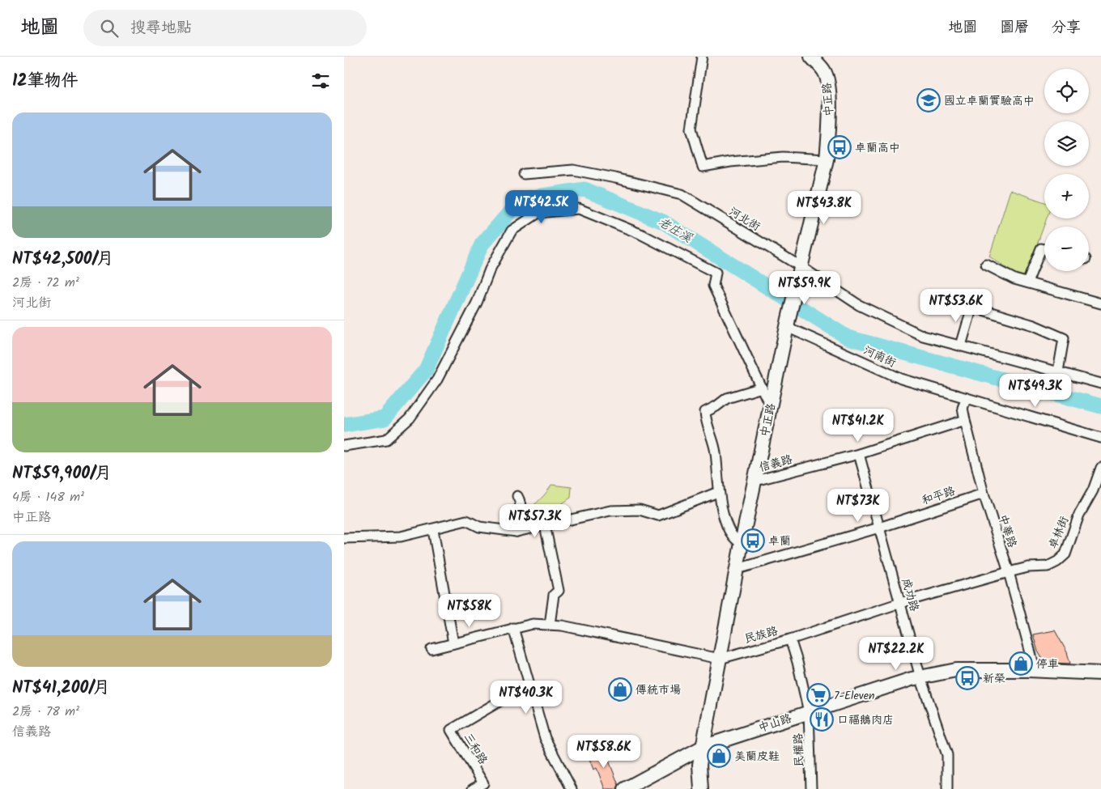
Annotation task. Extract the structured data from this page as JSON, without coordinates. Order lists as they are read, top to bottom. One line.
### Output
{"streets":{"street":["中正路","河北街","河南街","信義路","和平路","中華路","卓林街","成功路","民族路","中山路","三和路","民權路"]},"crossings":[["中正路","河北街"],["中正路","河南街"],["中正路","信義路"],["中正路","和平路"],["中正路","民族路"],["中正路","中山路"],["河南街","中華路"],["信義路","中華路"],["信義路","成功路"],["和平路","中華路"],["和平路","成功路"],["中華路","卓林街"],["中華路","民族路"],["中華路","中山路"],["卓林街","民族路"],["成功路","民族路"],["成功路","中山路"],["民族路","民權路"],["中山路","民權路"]],"water":["老庄溪"],"places":{"school or university":["國立卓蘭實驗高中"],"bus stop":["卓蘭高中","卓蘭","新榮"],"shop":["停車","傳統市場","美蘭皮鞋"],"supermarket":["7-Eleven"],"restaurant":["口福鵝肉店"]},"page":{"header":"地圖","search":"搜尋地點","nav":["地圖","圖層","分享"],"heading":"12筆物件","map_buttons":["+","−"],"list":[{"name":"NT$42,500/月","note":"2房 · 72 m² · 河北街"},{"name":"NT$59,900/月","note":"4房 · 148 m² · 中正路"},{"name":"NT$41,200/月","note":"2房 · 78 m² · 信義路"}],"price":["NT$42.5K","NT$43.8K","NT$59.9K","NT$53.6K","NT$49.3K","NT$41.2K","NT$73K","NT$57.3K","NT$58K","NT$22.2K","NT$40.3K","NT$58.6K"]}}
